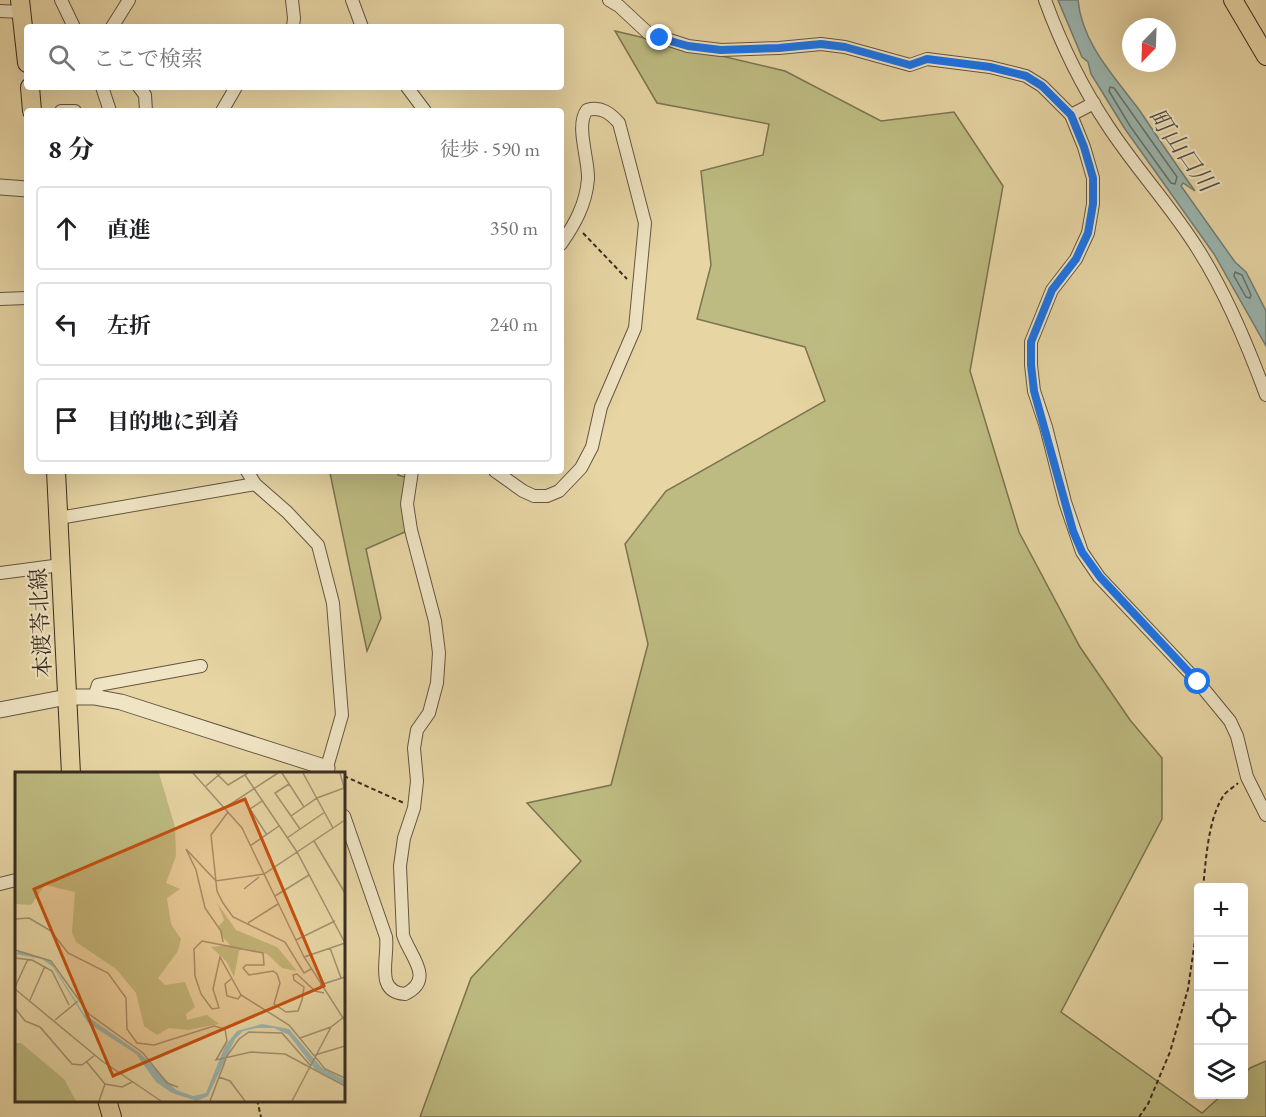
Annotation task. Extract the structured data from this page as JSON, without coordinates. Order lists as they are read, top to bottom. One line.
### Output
{"streets":{"main road":["本渡苓北線"]},"water":["町山口川"],"north":"bottom left","page":{"search":"ここで検索","heading":["8 分","徒歩 · 590 m"],"list":[["直進","350 m"],["左折","240 m"],"目的地に到着"],"map_buttons":["+","−"]}}
